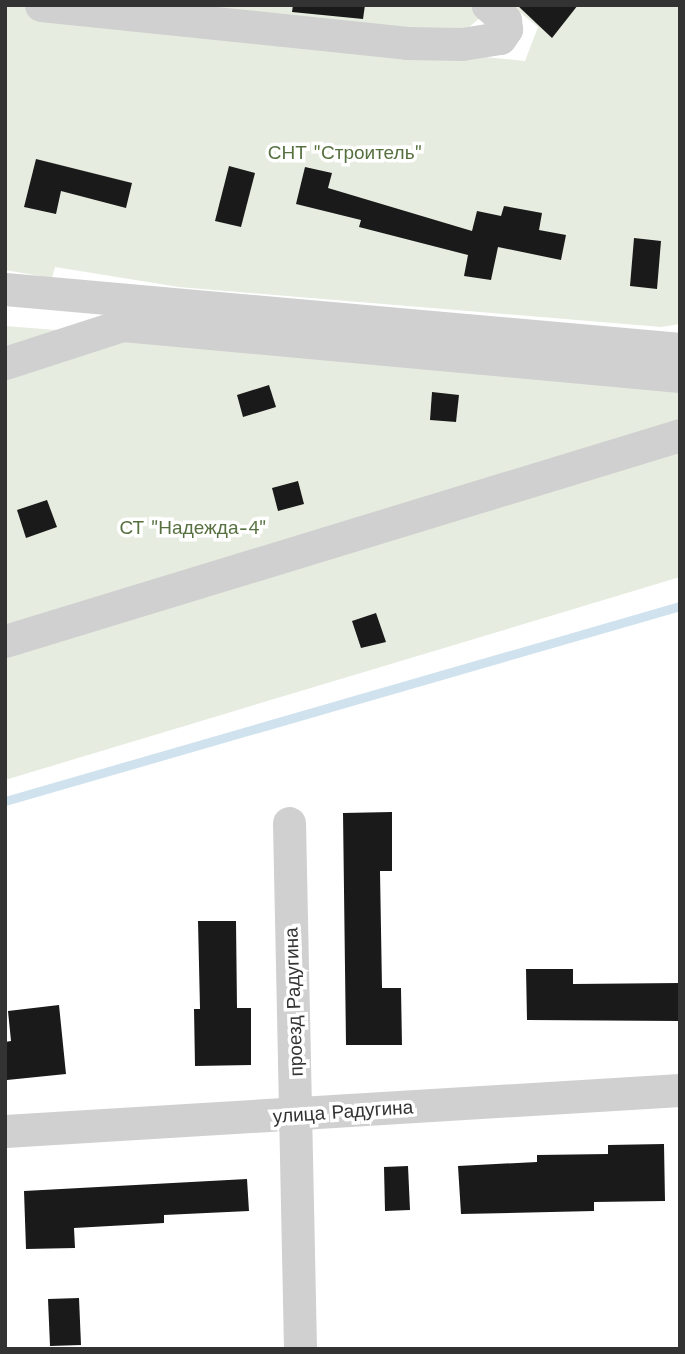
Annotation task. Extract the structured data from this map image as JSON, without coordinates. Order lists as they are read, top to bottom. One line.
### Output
{"streets":{"street":["проезд Радугина","улица Радугина"]},"crossings":[["проезд Радугина","улица Радугина"]],"parks":["СНТ \"Строитель\"","СТ \"Надежда-4\""]}
